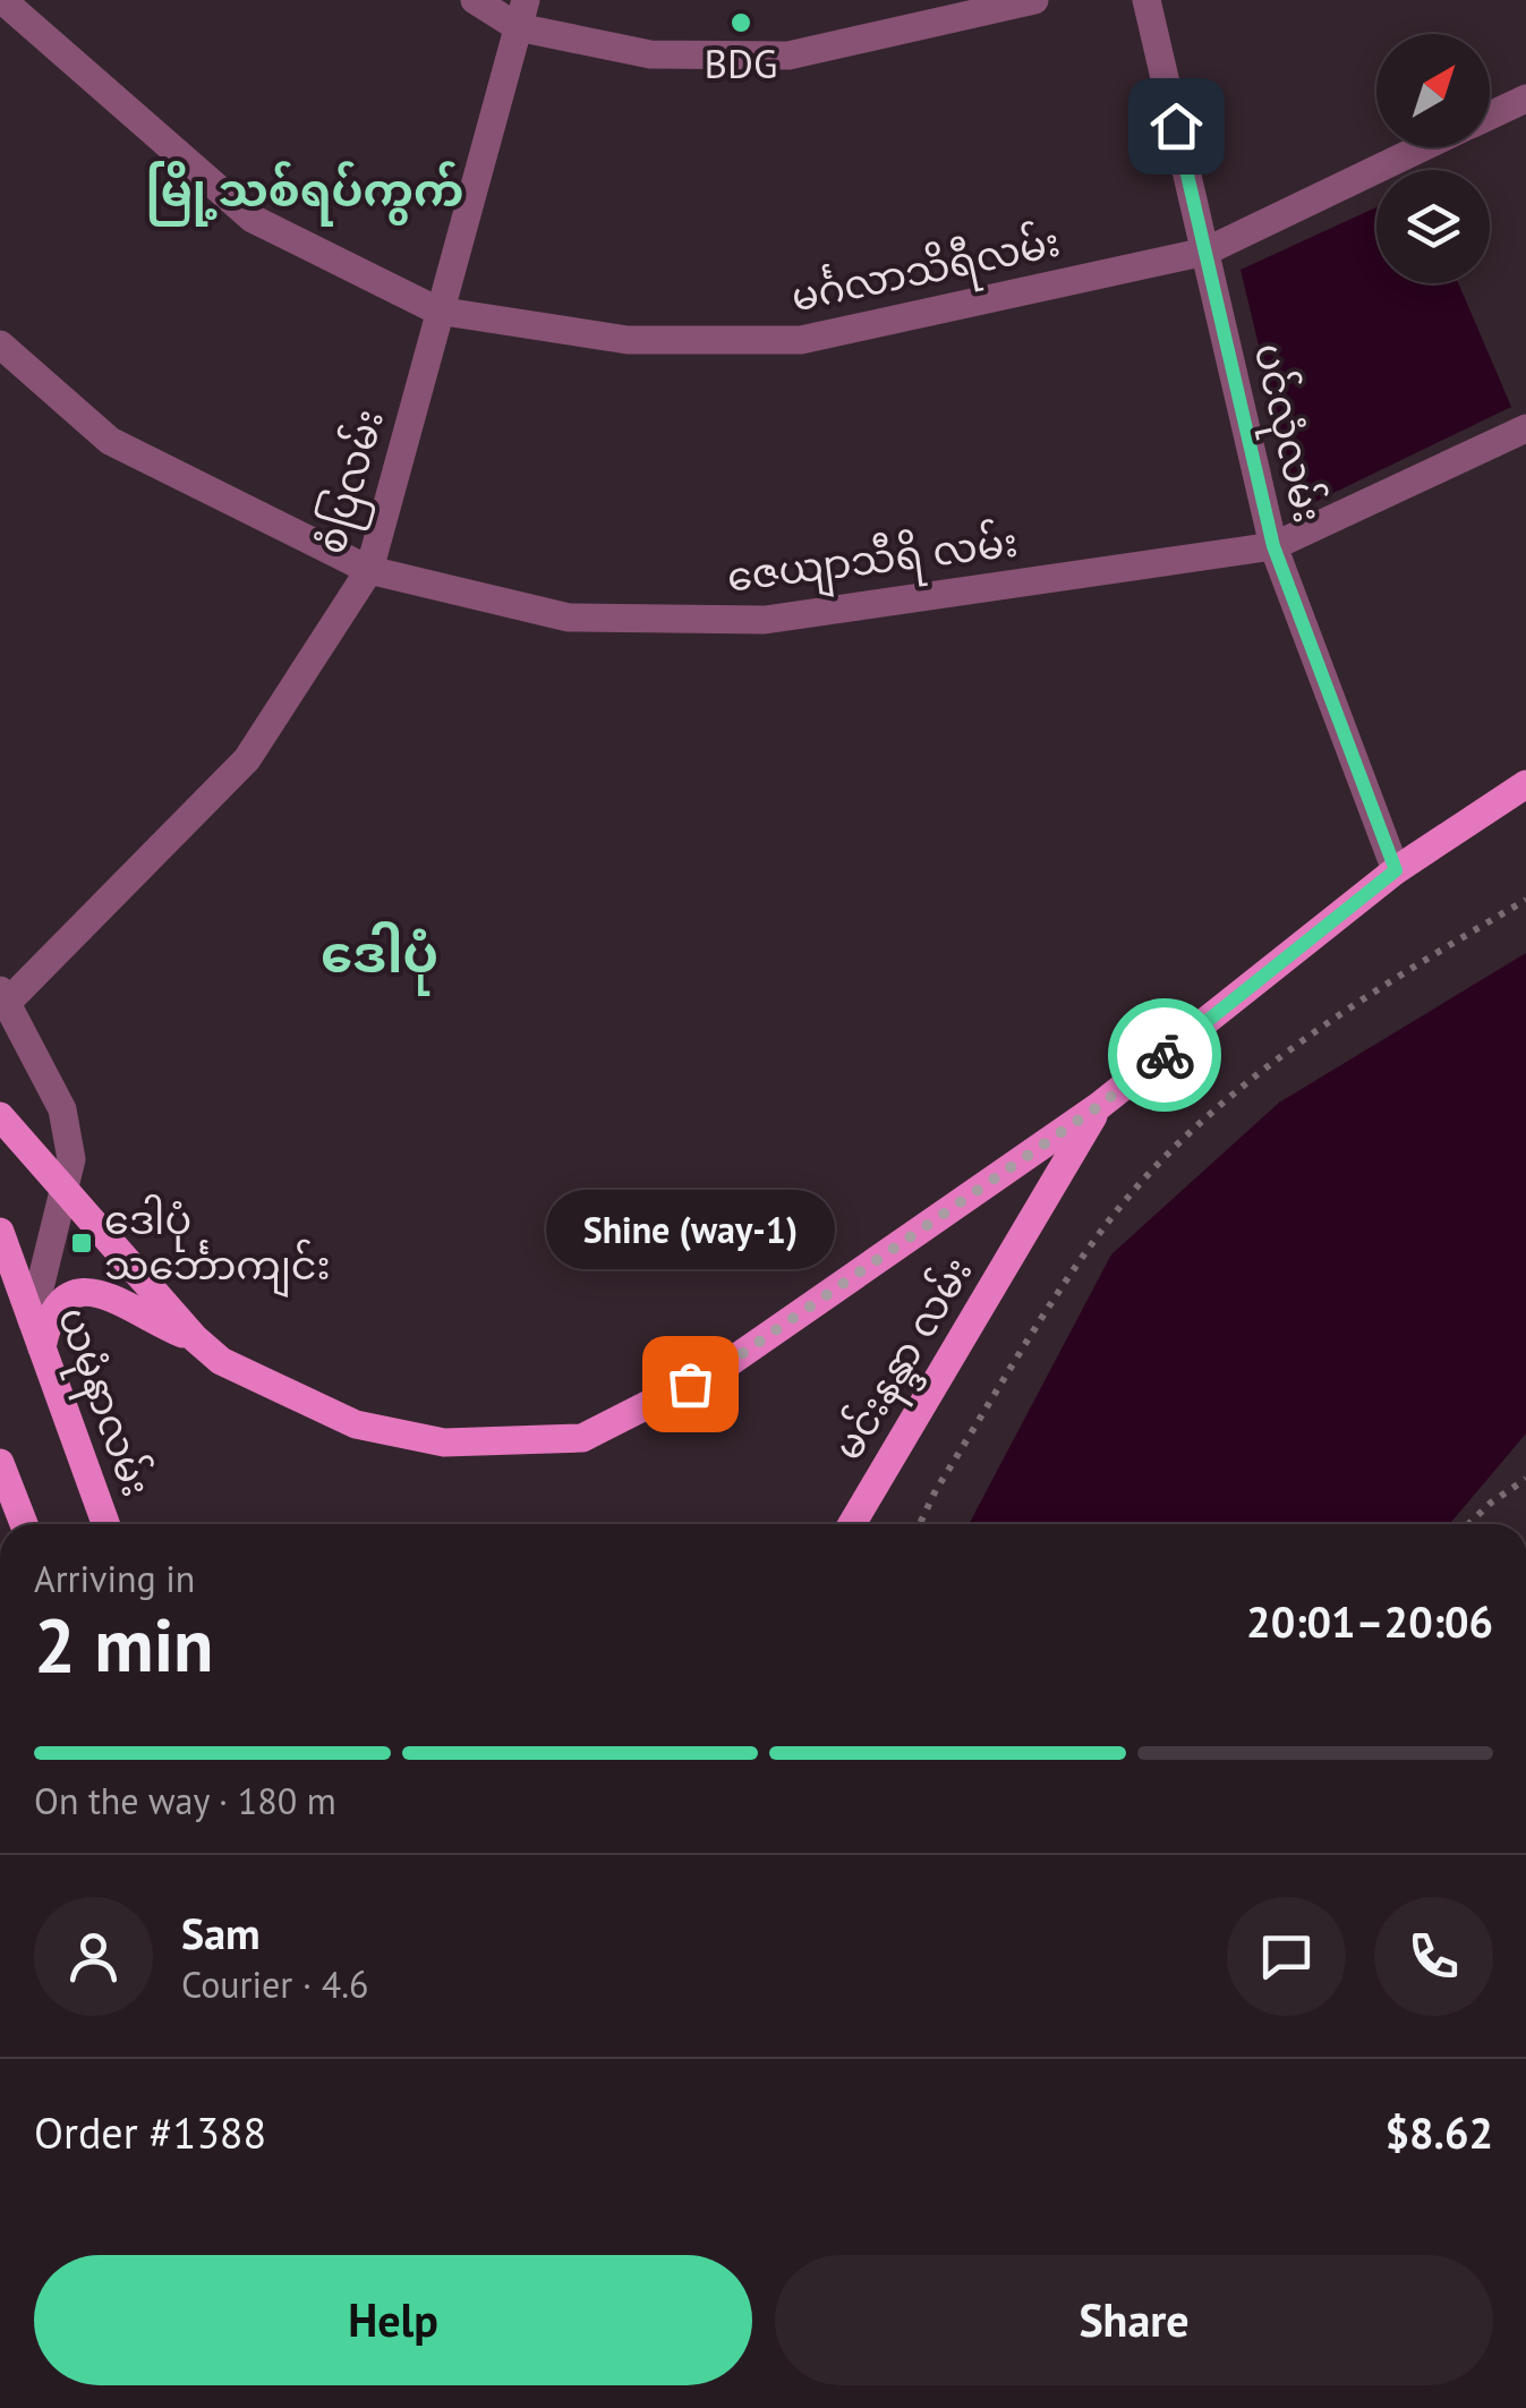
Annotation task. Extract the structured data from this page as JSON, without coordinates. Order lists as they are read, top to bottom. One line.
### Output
{"streets":{"main road":["မင်းနန္ဒာ လမ်း","ယမုံနာလမ်း"],"street":["မင်္ဂလာသိရီလမ်း","ပင်လုံလမ်း","စံပြလမ်း","ဇေယျာသီရိ လမ်း"]},"crossings":[["မင်္ဂလာသိရီလမ်း","ပင်လုံလမ်း"],["မင်္ဂလာသိရီလမ်း","စံပြလမ်း"],["ပင်လုံလမ်း","ဇေယျာသီရိ လမ်း"],["စံပြလမ်း","ဇေယျာသီရိ လမ်း"]],"districts":["မြို့သစ်ရပ်ကွက်","ဒေါပုံ"],"places":{"other":["BDG","Shine (way-1)"],"transit":["ဒေါပုံ သင်္ဘောကျင်း"]},"north":"top right","page":{"bubble":"Shine (way-1)","heading":["2 min","Arriving in","20:01–20:06"],"panel":["Sam","Courier · 4.6","Order #1388","$8.62"],"bar":"On the way · 180 m","buttons":["Help","Share"]}}
